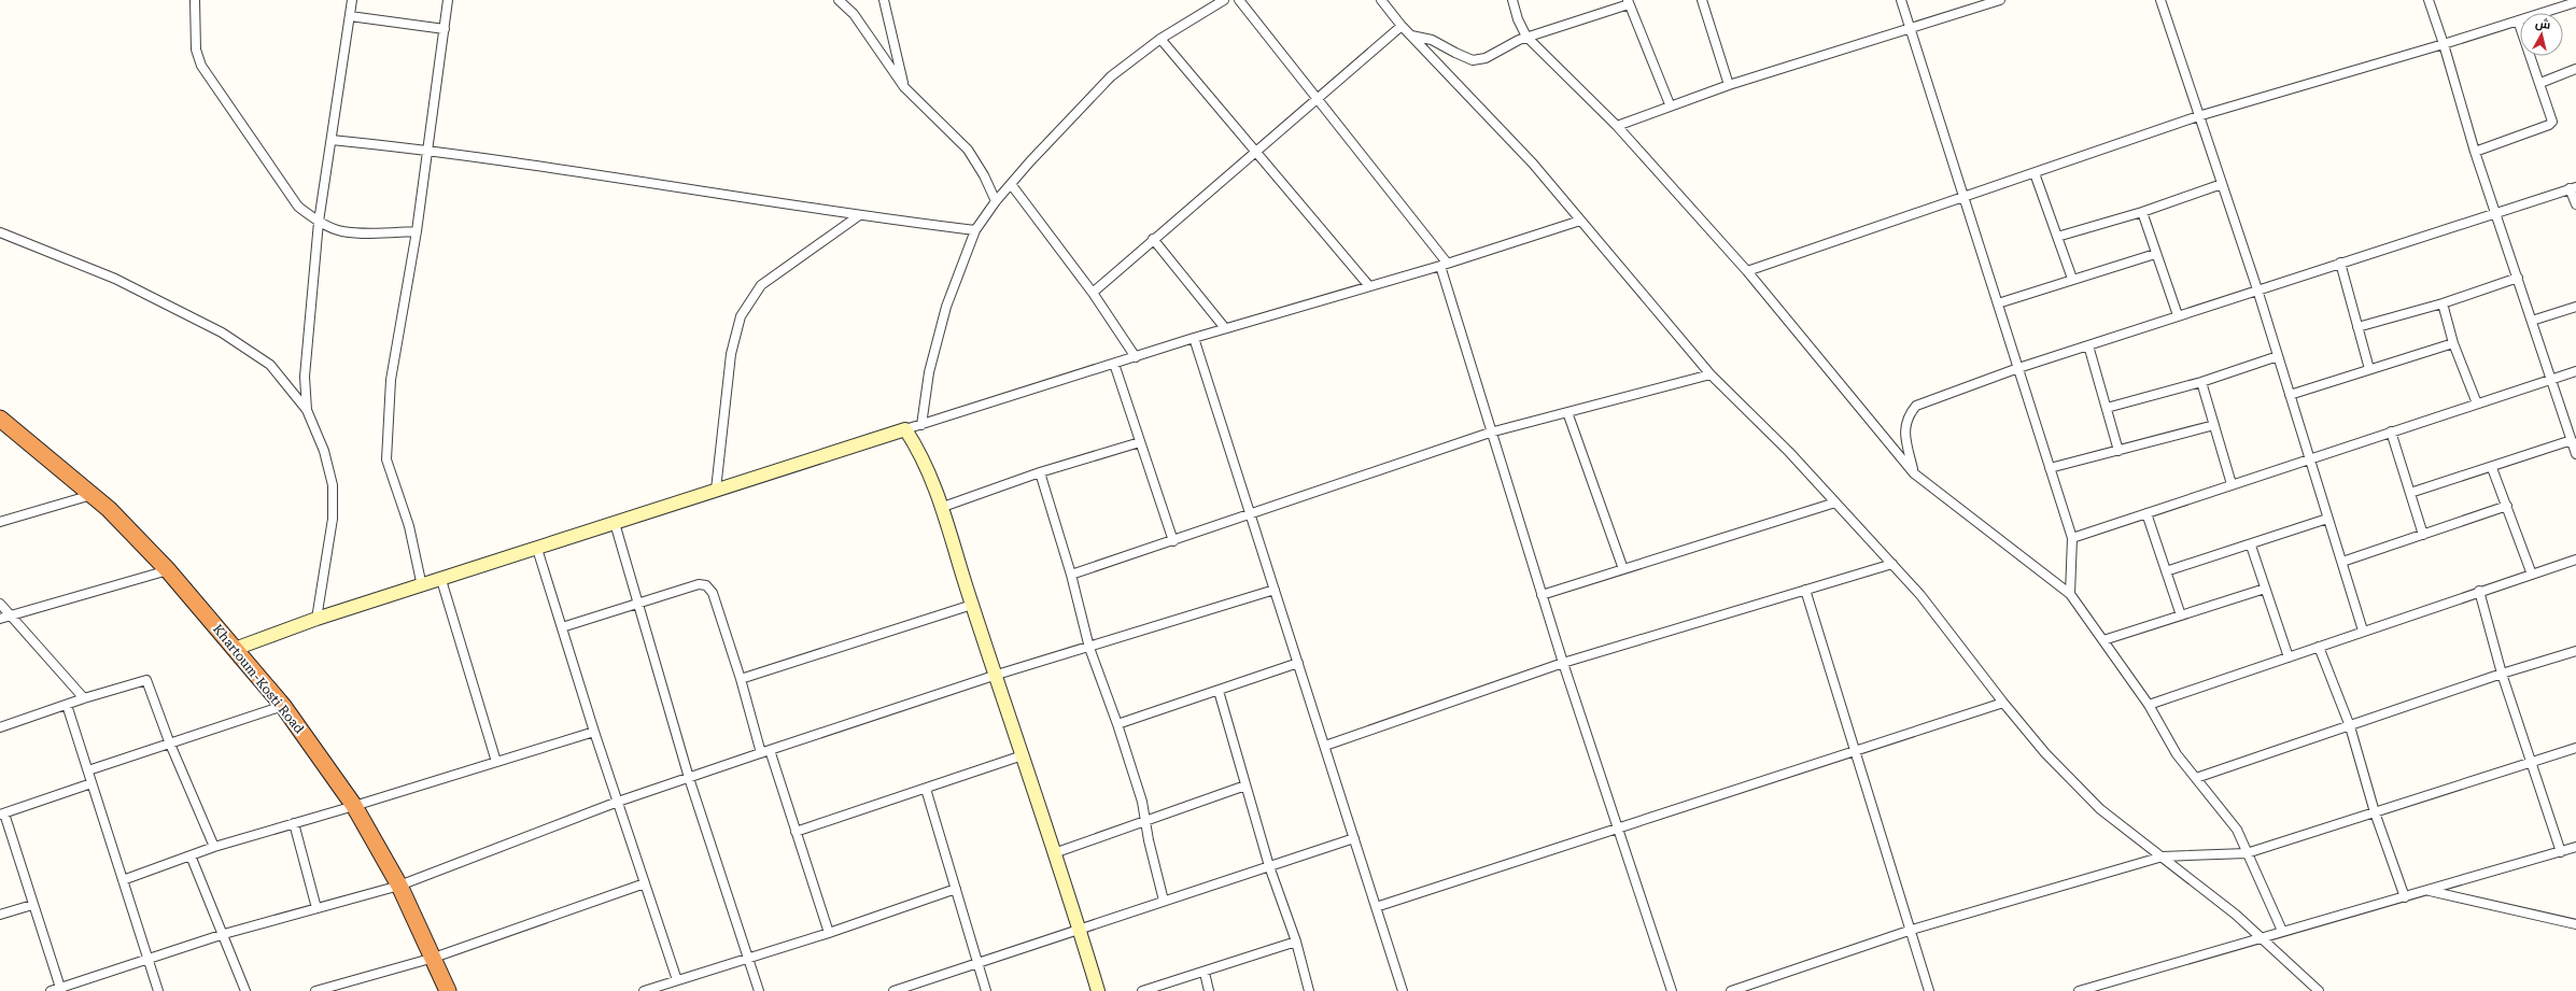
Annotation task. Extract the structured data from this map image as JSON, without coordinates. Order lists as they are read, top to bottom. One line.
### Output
{"streets":{"highway":["Khartoum-Kosti Road"]},"north":"top"}
